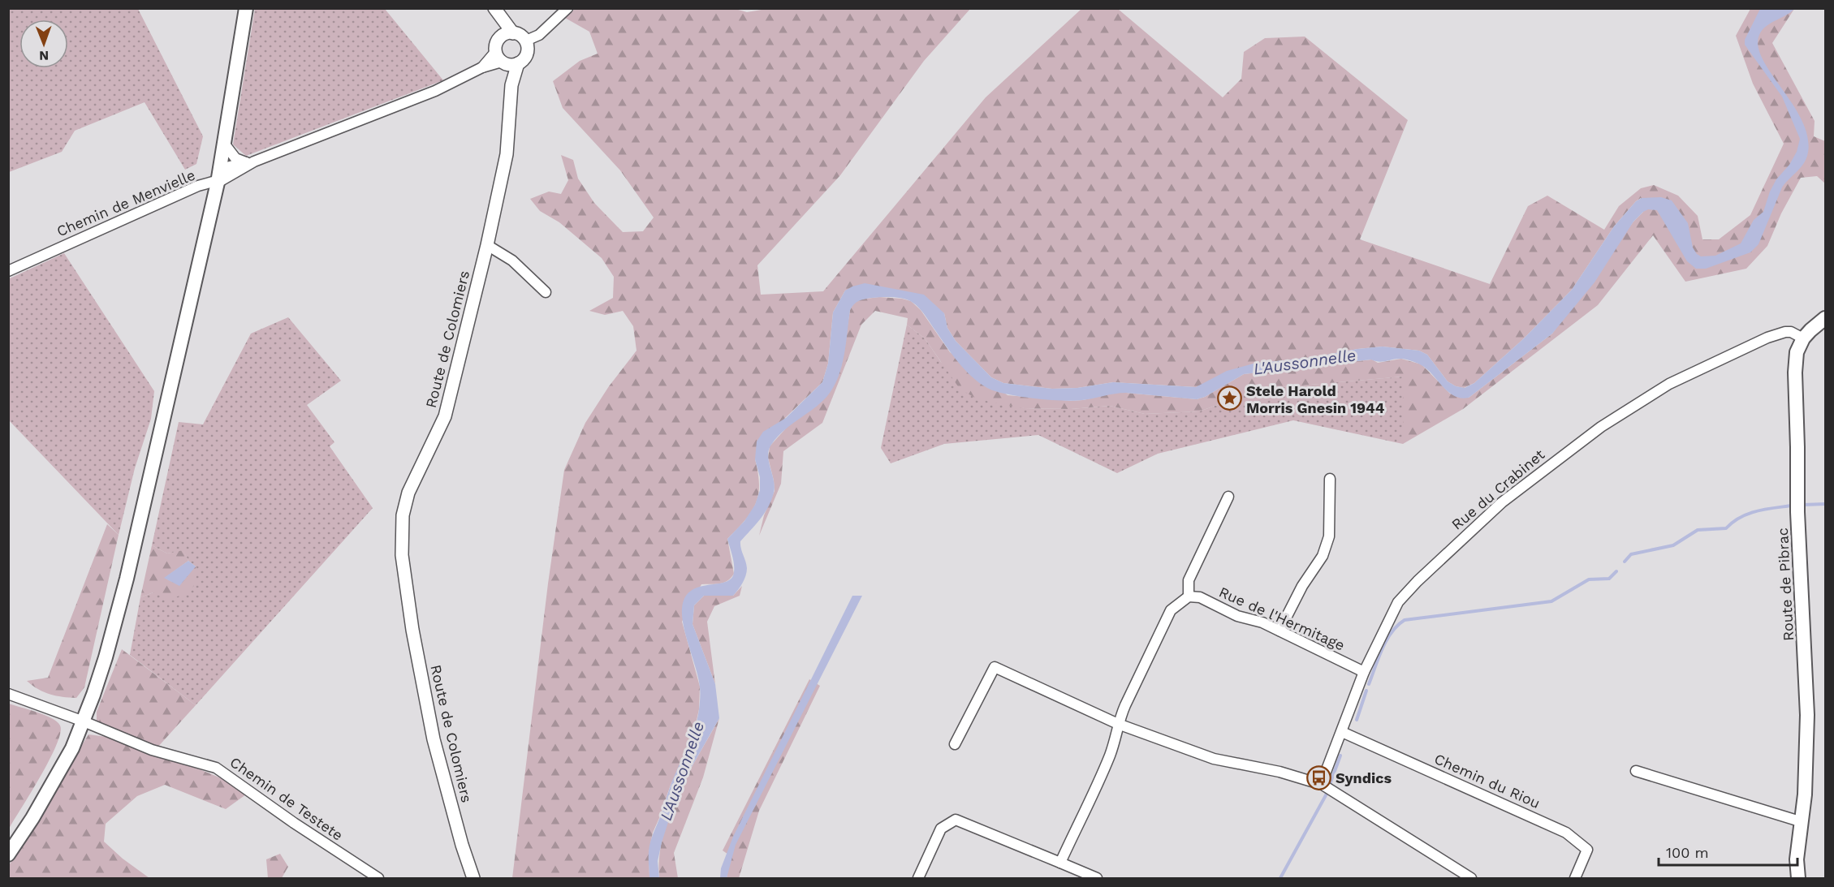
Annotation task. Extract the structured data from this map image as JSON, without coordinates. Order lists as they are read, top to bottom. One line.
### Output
{"streets":{"main road":["Route de Pibrac"],"street":["Chemin de Menvielle","Route de Colomiers","Rue du Crabinet","Rue de l'Hermitage","Chemin du Riou","Chemin de Testete"]},"crossings":[["Chemin de Menvielle","Route de Colomiers"],["Rue du Crabinet","Route de Pibrac"],["Rue du Crabinet","Rue de l'Hermitage"],["Rue du Crabinet","Chemin du Riou"]],"water":["L'Aussonnelle"],"places":{"place":["Stele Harold Morris Gnesin 1944"],"bus stop":["Syndics"]},"scale_bar":"100 m","north":"bottom"}
